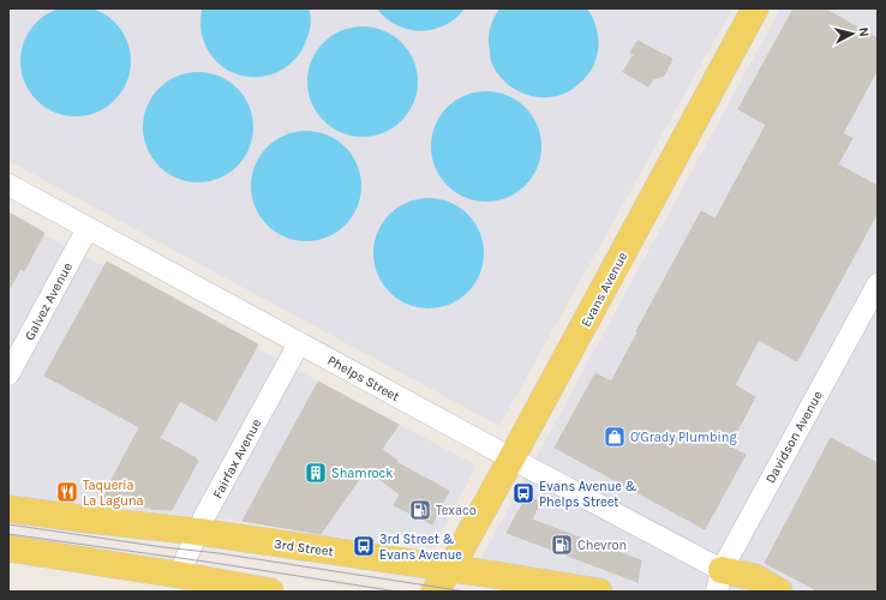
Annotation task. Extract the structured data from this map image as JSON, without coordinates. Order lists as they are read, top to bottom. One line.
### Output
{"streets":{"main road":["Evans Avenue","3rd Street"],"street":["Galvez Avenue","Phelps Street","Davidson Avenue","Fairfax Avenue"]},"crossings":[["Evans Avenue","Phelps Street"],["Evans Avenue","3rd Street"],["Galvez Avenue","Phelps Street"],["Phelps Street","Davidson Avenue"],["Phelps Street","Fairfax Avenue"],["Fairfax Avenue","3rd Street"]],"places":{"shop":["O'Grady Plumbing"],"building":["Shamrock"],"restaurant":["Taqueria La Laguna"],"bus stop":["Evans Avenue & Phelps Street","3rd Street & Evans Avenue"],"fuel station":["Texaco","Chevron"]},"north":"right"}
